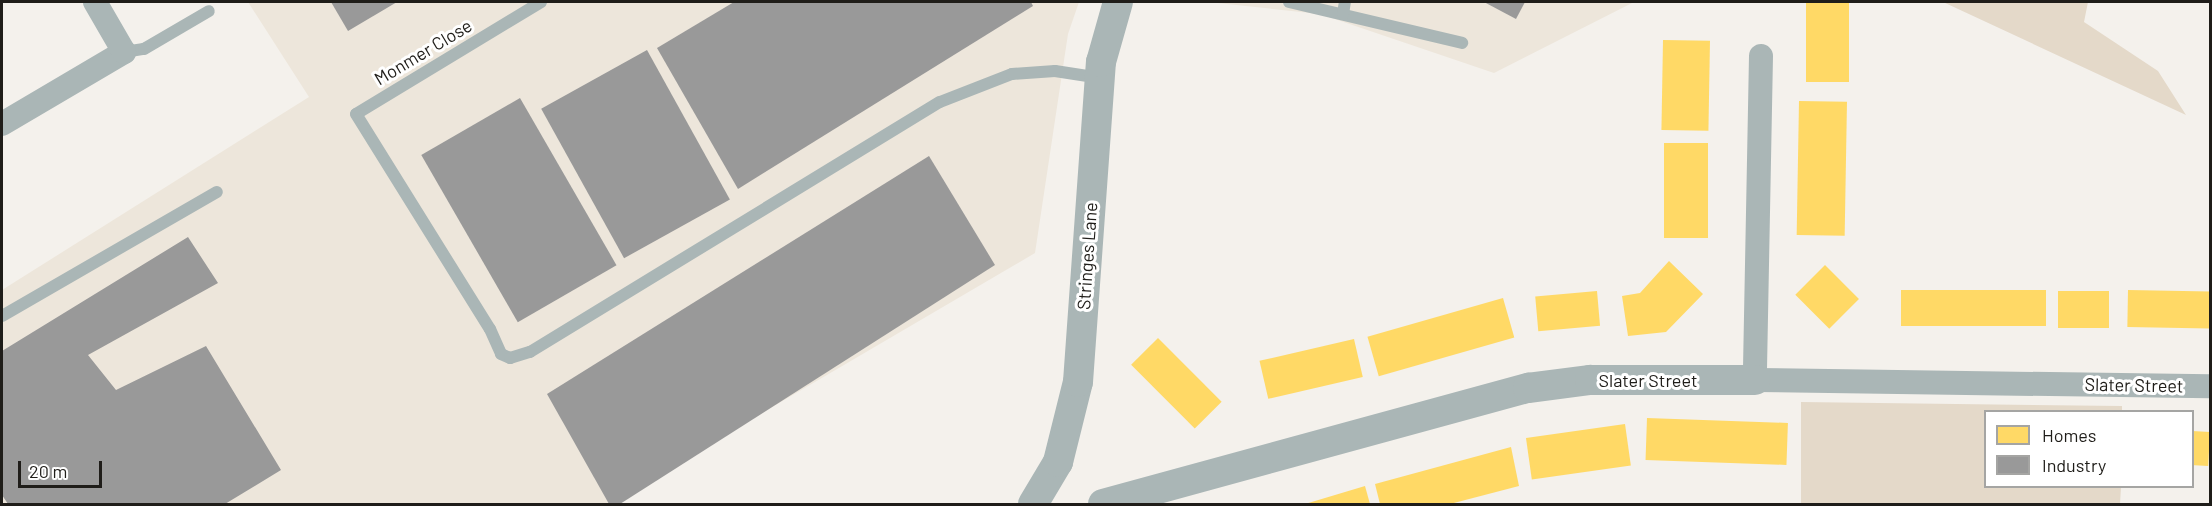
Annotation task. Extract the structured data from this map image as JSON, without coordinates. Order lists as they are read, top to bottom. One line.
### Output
{"streets":{"street":["Stringes Lane","Slater Street"],"lane":["Monmer Close"]},"crossings":[["Monmer Close","Stringes Lane"]],"legend":["Homes","Industry"],"scale_bar":"20 m"}
